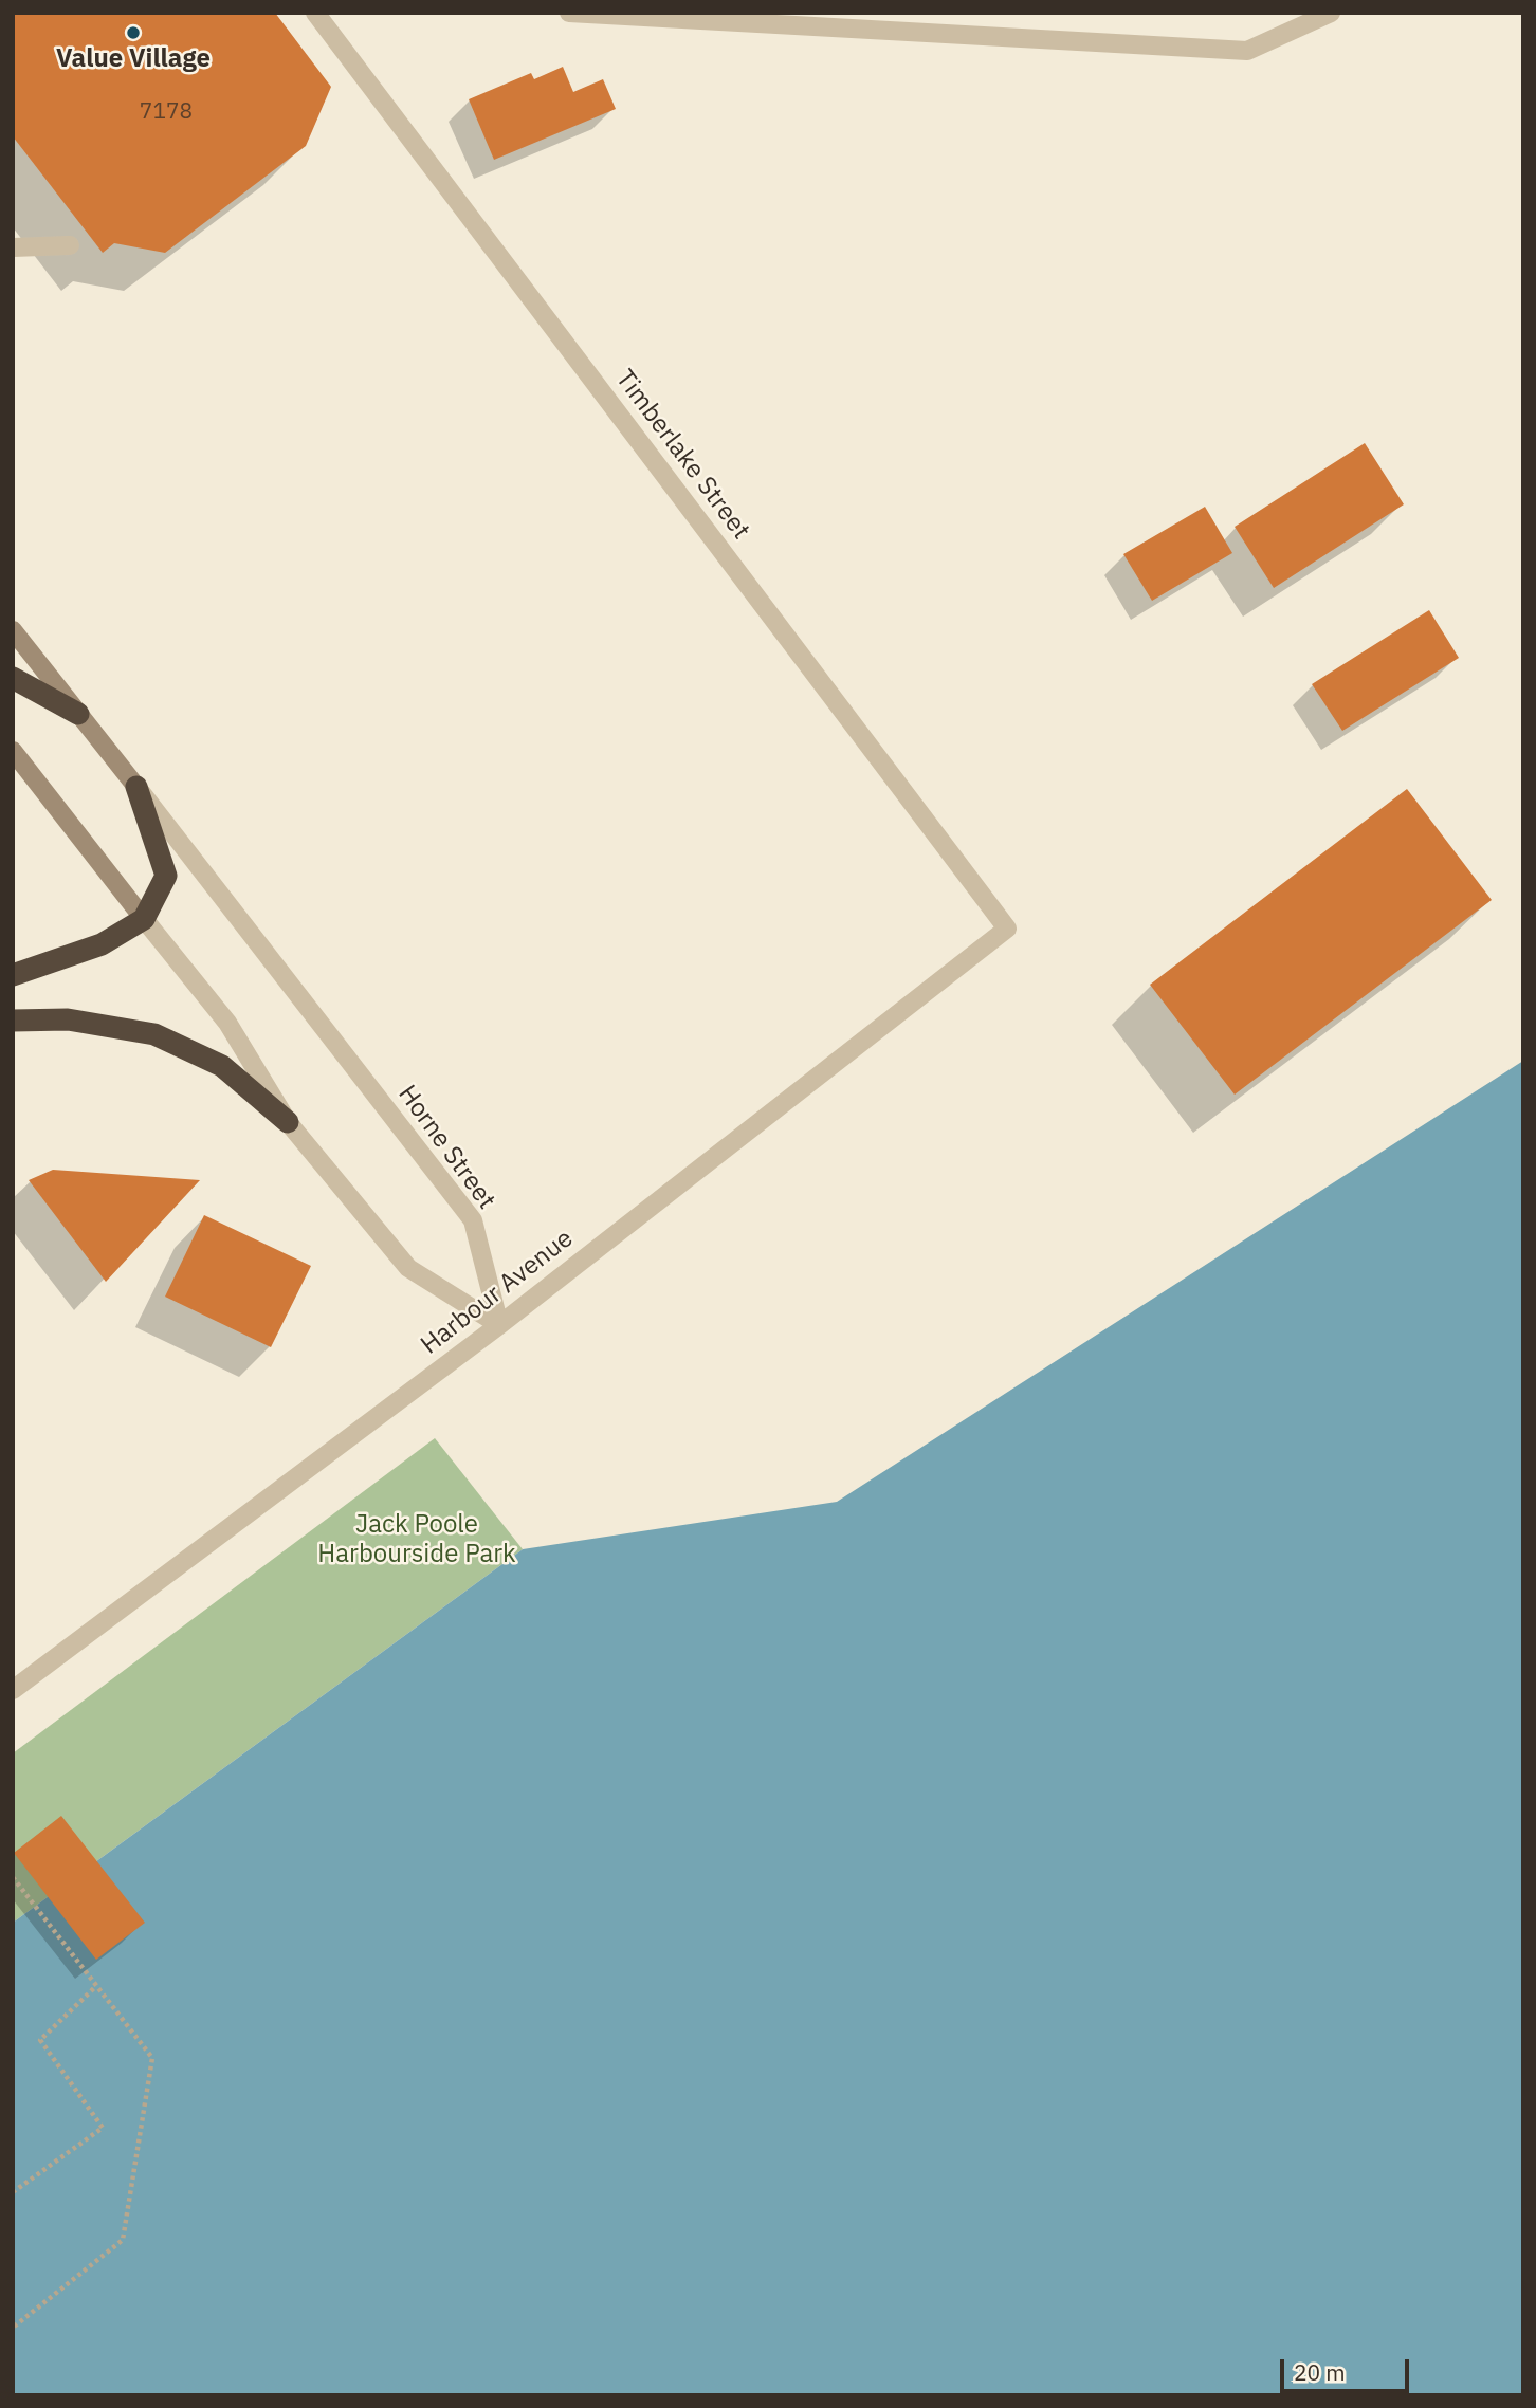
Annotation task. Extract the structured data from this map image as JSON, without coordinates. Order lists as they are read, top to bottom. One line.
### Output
{"streets":{"main road":["Horne Street"],"street":["Timberlake Street","Harbour Avenue"]},"crossings":[["Timberlake Street","Harbour Avenue"],["Horne Street","Harbour Avenue"]],"parks":["Jack Poole Harbourside Park"],"places":["Value Village"],"house_numbers":["7178"],"scale_bar":"20 m"}
